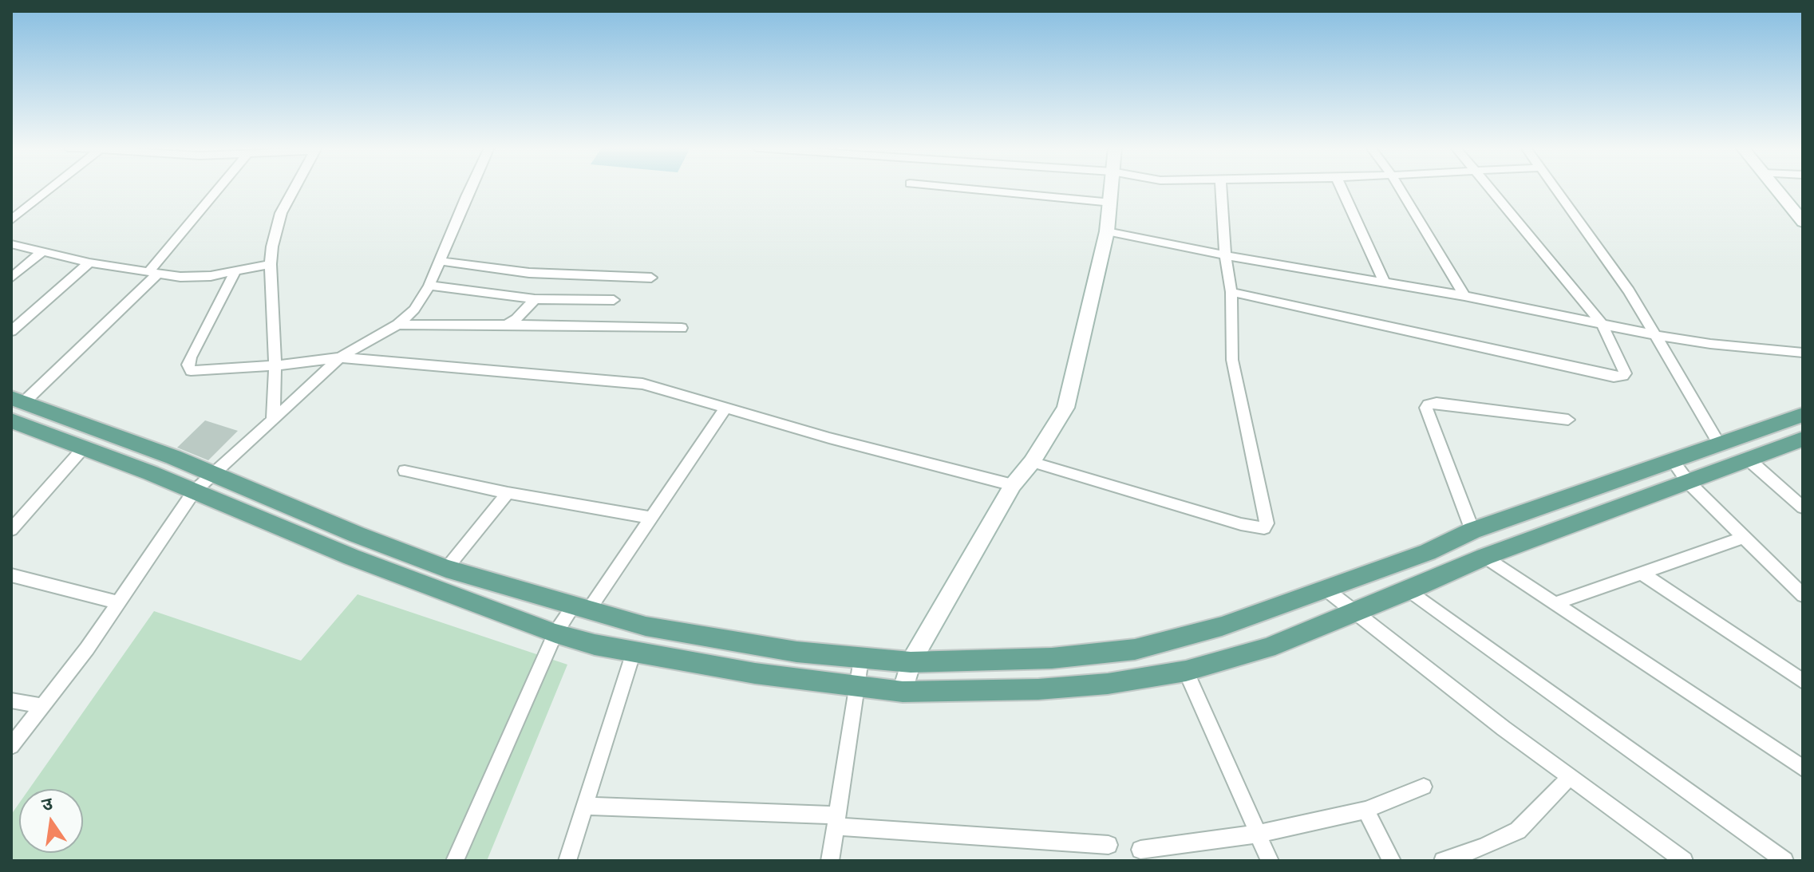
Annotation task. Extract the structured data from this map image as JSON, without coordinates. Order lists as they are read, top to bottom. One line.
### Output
{"north":"top"}
